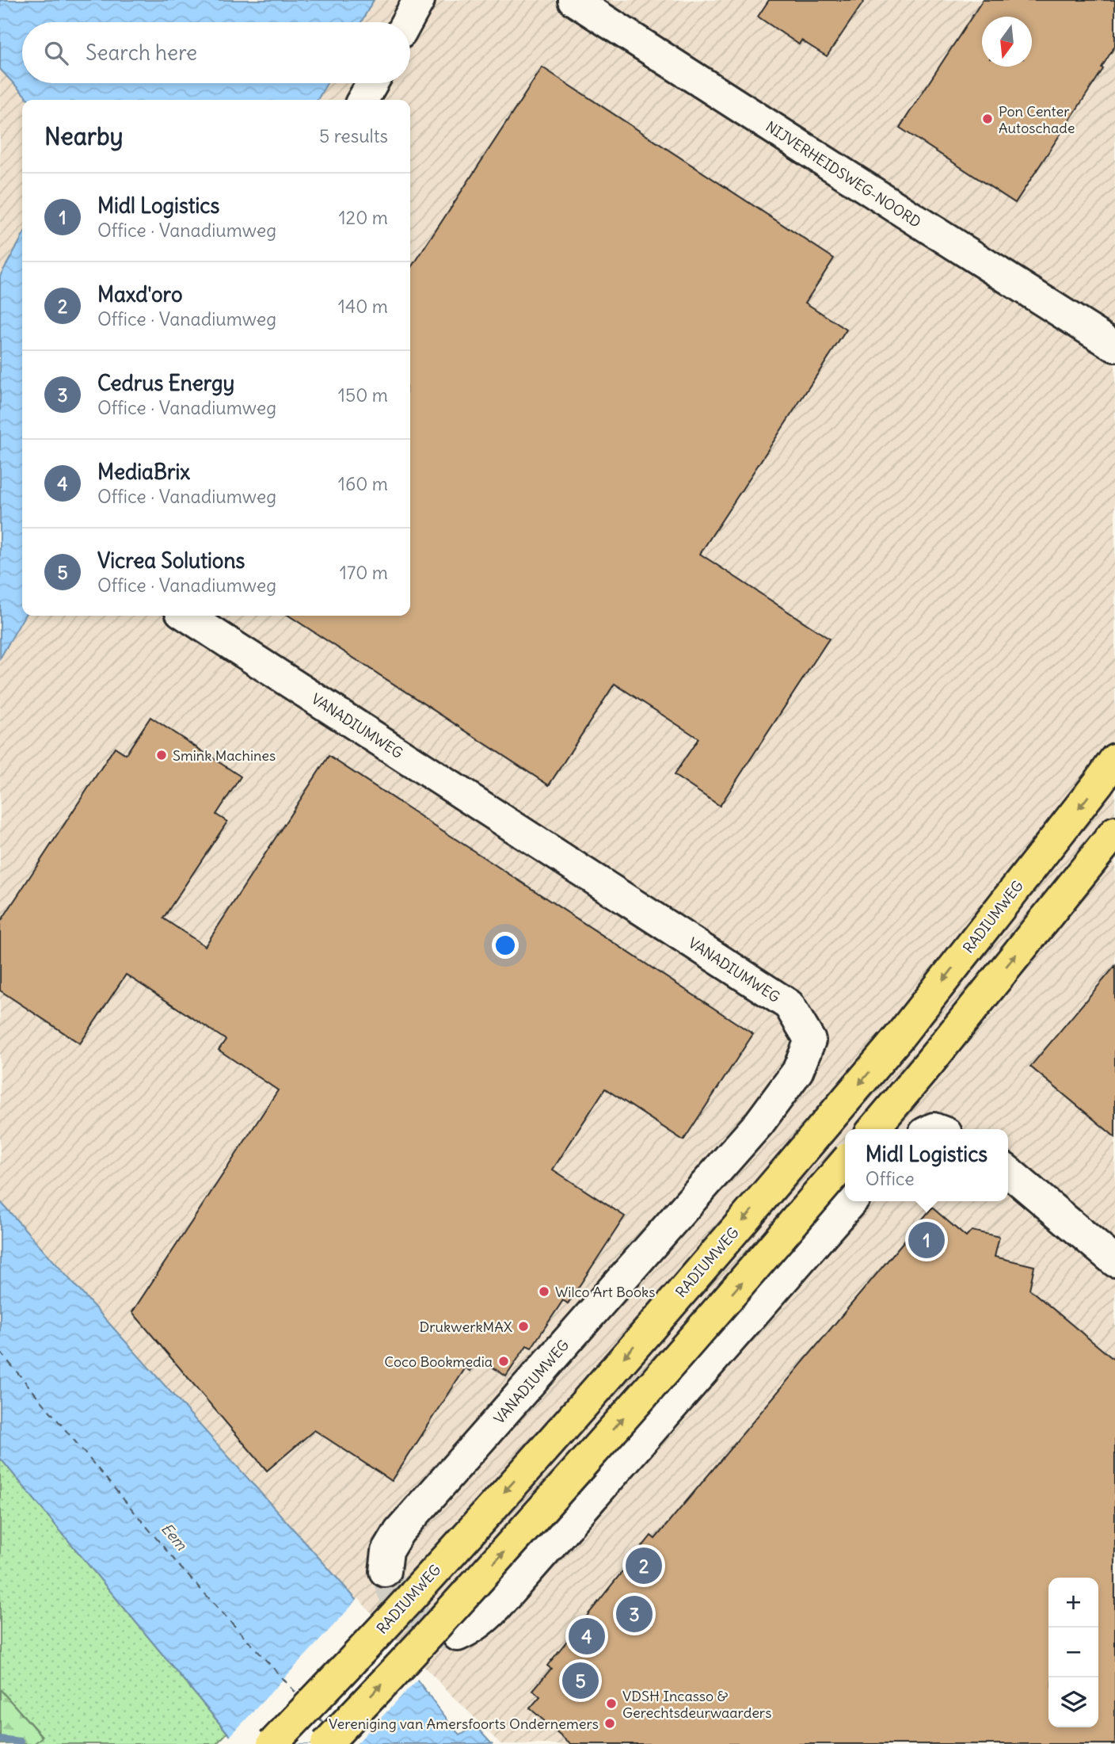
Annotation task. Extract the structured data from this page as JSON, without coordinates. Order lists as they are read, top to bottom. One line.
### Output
{"streets":{"main road":["RADIUMWEG"],"street":["NIJVERHEIDSWEG-NOORD","VANADIUMWEG"]},"water":["Eem"],"places":["Pon Center Autoschade","Smink Machines","Wilco Art Books","DrukwerkMAX","Coco Bookmedia","VDSH Incasso & Gerechtsdeurwaarders","Vereniging van Amersfoorts Ondernemers"],"north":"bottom","page":{"search":"Search here","heading":["Nearby","5 results"],"list":[{"mark":"1","name":"Midl Logistics","note":"Office · Vanadiumweg","value":"120 m"},{"mark":"2","name":"Maxd'oro","note":"Office · Vanadiumweg","value":"140 m"},{"mark":"3","name":"Cedrus Energy","note":"Office · Vanadiumweg","value":"150 m"},{"mark":"4","name":"MediaBrix","note":"Office · Vanadiumweg","value":"160 m"},{"mark":"5","name":"Vicrea Solutions","note":"Office · Vanadiumweg","value":"170 m"}],"popup":["Midl Logistics","Office"],"pins":["1","2","3","4","5"],"map_buttons":["+","−"]}}
